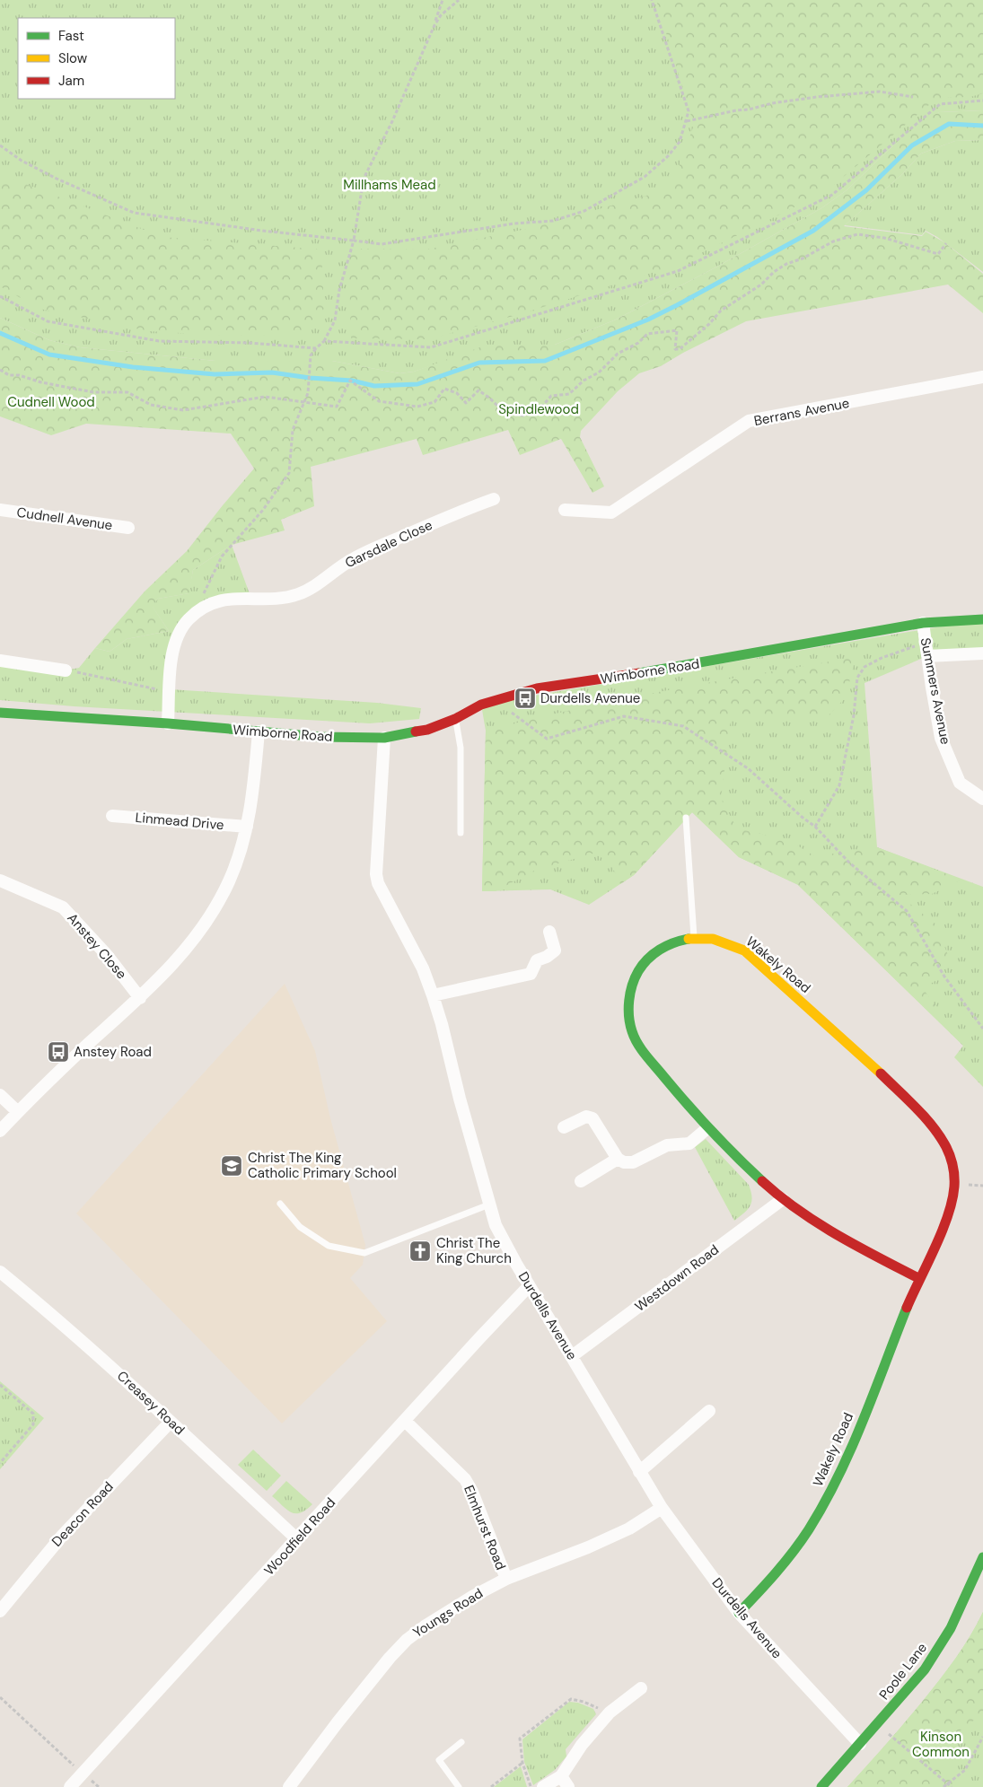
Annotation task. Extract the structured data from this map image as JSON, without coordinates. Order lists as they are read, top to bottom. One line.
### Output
{"streets":{"street":["Berrans Avenue","Cudnell Avenue","Garsdale Close","Wimborne Road","Summers Avenue","Linmead Drive","Anstey Close","Wakely Road","Westdown Road","Durdells Avenue","Creasey Road","Deacon Road","Elmhurst Road","Woodfield Road","Youngs Road","Poole Lane"]},"crossings":[["Garsdale Close","Wimborne Road"],["Wimborne Road","Summers Avenue"],["Wimborne Road","Durdells Avenue"],["Wakely Road","Westdown Road"],["Wakely Road","Durdells Avenue"],["Westdown Road","Durdells Avenue"],["Durdells Avenue","Woodfield Road"],["Durdells Avenue","Youngs Road"],["Durdells Avenue","Poole Lane"],["Creasey Road","Deacon Road"],["Creasey Road","Woodfield Road"],["Elmhurst Road","Woodfield Road"],["Elmhurst Road","Youngs Road"]],"parks":["Millhams Mead","Cudnell Wood","Spindlewood","Kinson Common"],"places":{"bus stop":["Durdells Avenue","Anstey Road"],"school or university":["Christ The King Catholic Primary School"],"church":["Christ The King Church"]},"legend":["Fast","Slow","Jam"]}
